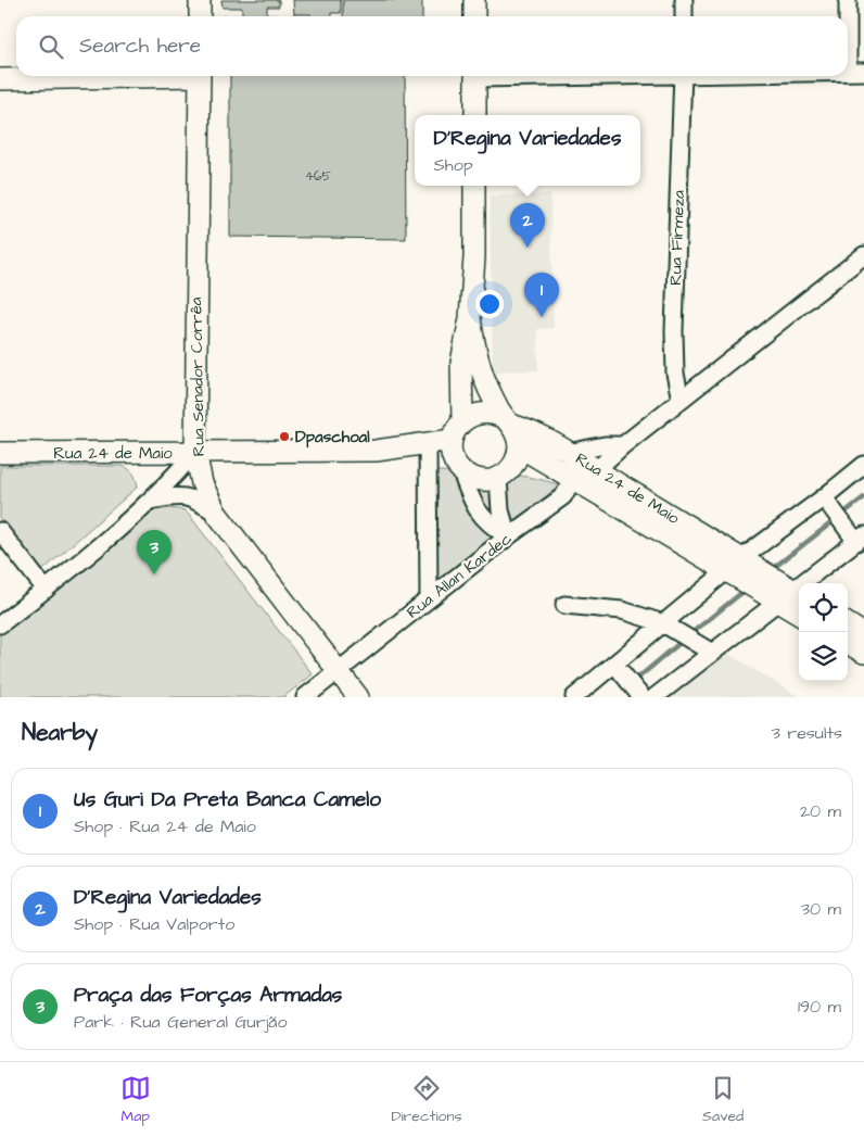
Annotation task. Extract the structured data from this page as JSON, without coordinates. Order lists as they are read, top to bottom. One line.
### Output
{"streets":{"main road":["Rua Senador Corrêa","Rua 24 de Maio"],"street":["Rua Firmeza","Rua Allan Kardec"]},"crossings":[["Rua Senador Corrêa","Rua 24 de Maio"],["Rua Senador Corrêa","Rua Allan Kardec"],["Rua 24 de Maio","Rua Allan Kardec"]],"places":["Dpaschoal"],"house_numbers":["465"],"page":{"search":"Search here","popup":["D'Regina Variedades","Shop"],"pins":["2","1","3"],"heading":["Nearby","3 results"],"list":[{"mark":"1","name":"Us Guri Da Preta Banca Camelo","note":"Shop · Rua 24 de Maio","value":"20 m"},{"mark":"2","name":"D'Regina Variedades","note":"Shop · Rua Valporto","value":"30 m"},{"mark":"3","name":"Praça das Forças Armadas","note":"Park · Rua General Gurjão","value":"190 m"}],"nav":["Map","Directions","Saved"]}}
